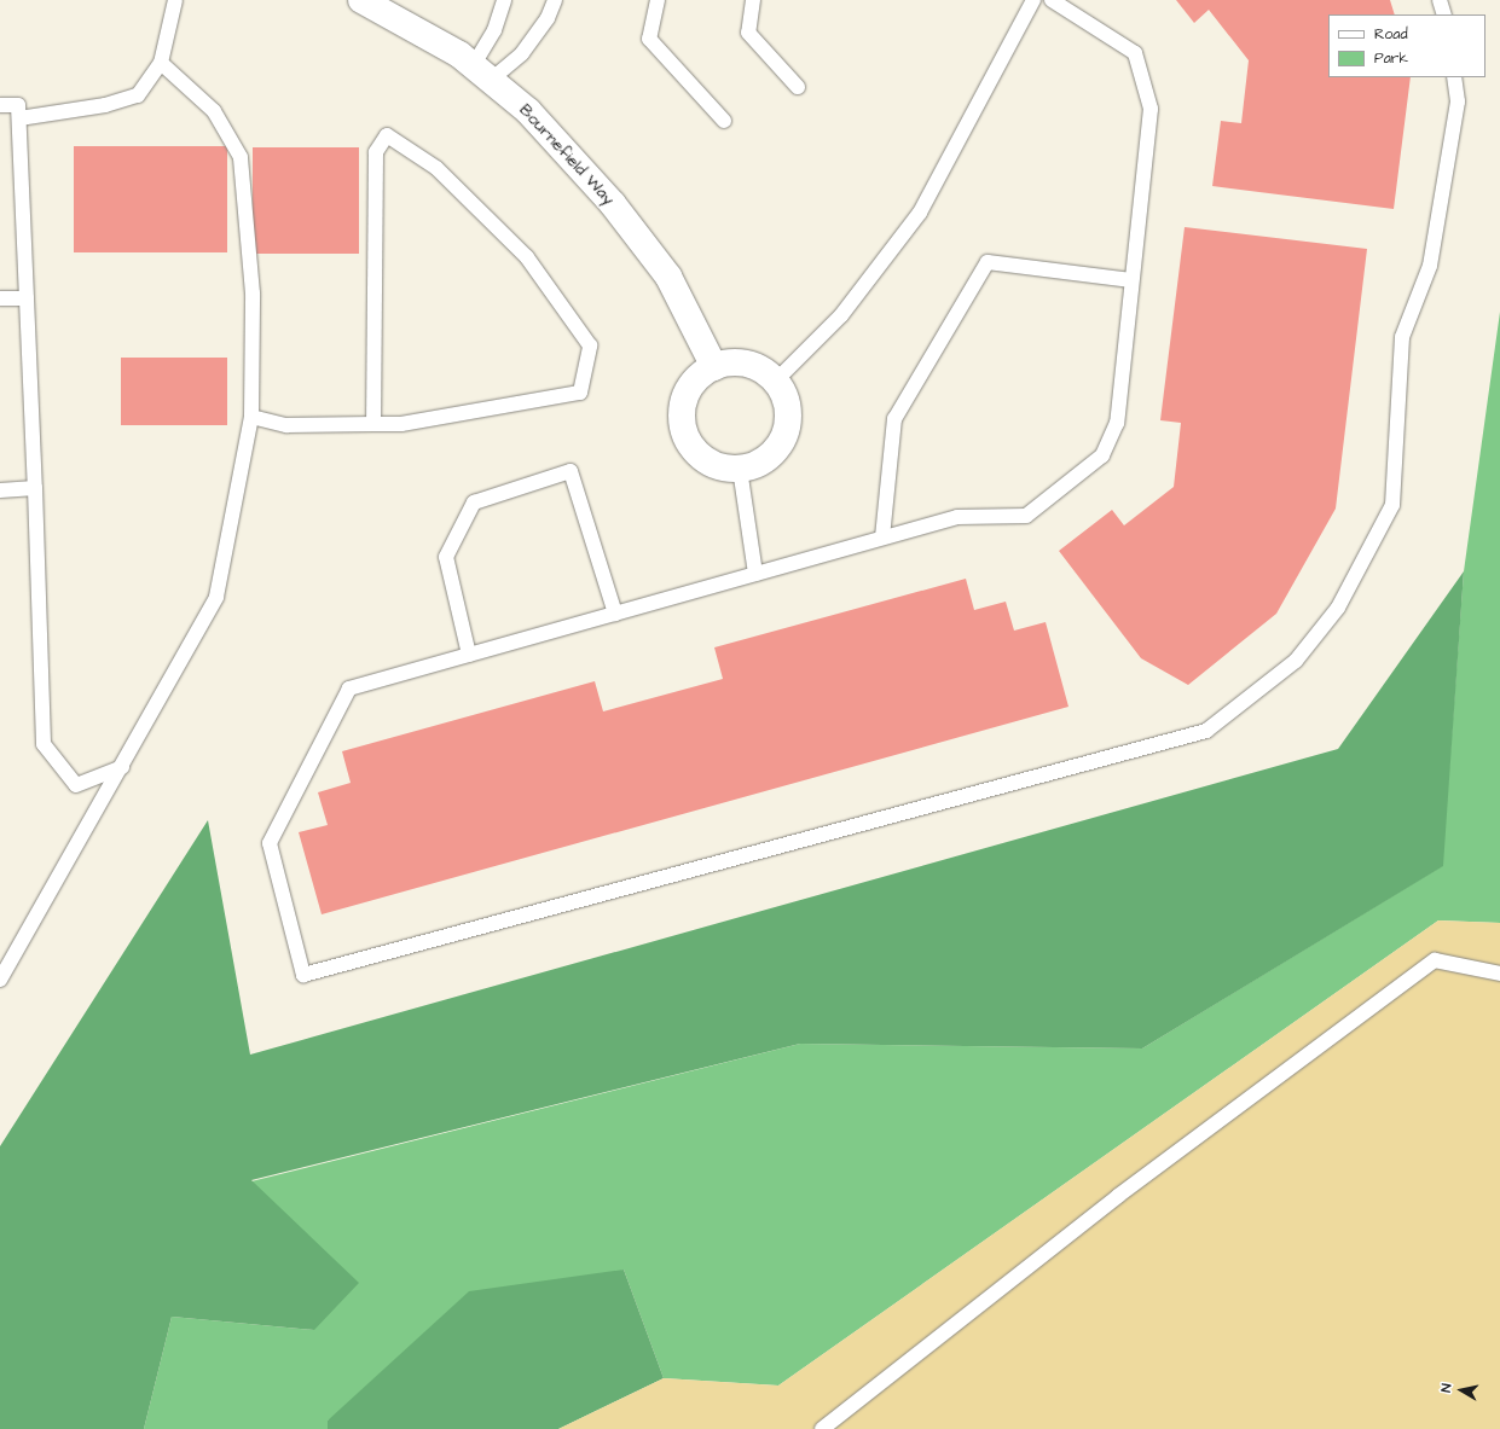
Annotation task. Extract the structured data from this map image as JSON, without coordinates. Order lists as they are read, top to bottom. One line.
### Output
{"streets":{"street":["Bournefield Way"]},"legend":["Road","Park"],"north":"left"}
